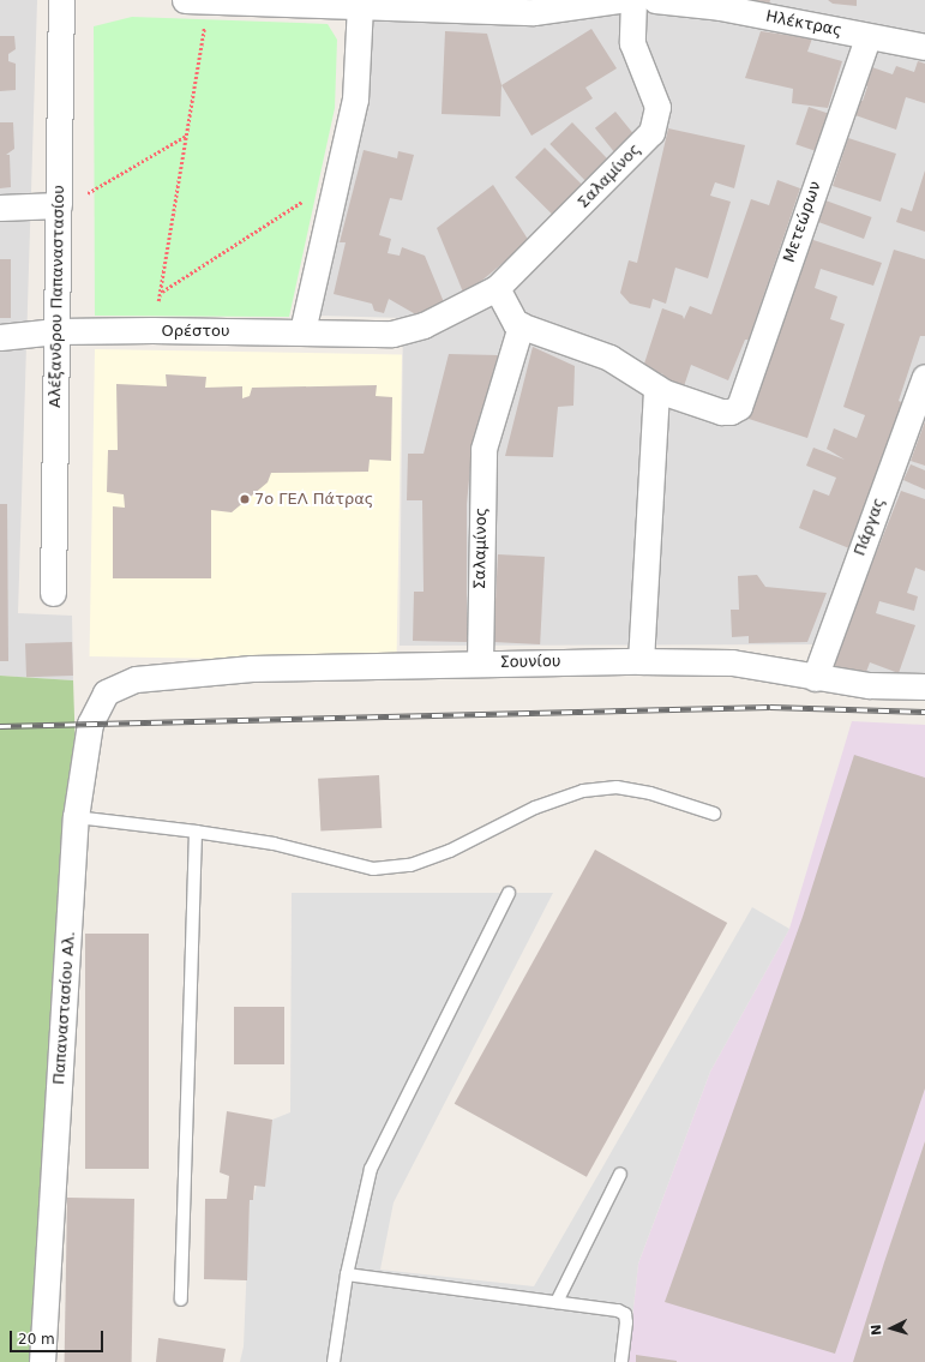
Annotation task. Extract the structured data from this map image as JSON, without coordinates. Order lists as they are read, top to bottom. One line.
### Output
{"streets":{"street":["Ηλέκτρας","Σαλαμίνος","Μετεώρων","Αλέξανδρου Παπαναστασίου","Ορέστου","Πάργας","Σουνίου","Παπαναστασίου Αλ."]},"crossings":[["Ηλέκτρας","Μετεώρων"],["Σαλαμίνος","Ορέστου"],["Σαλαμίνος","Σουνίου"],["Αλέξανδρου Παπαναστασίου","Ορέστου"],["Πάργας","Σουνίου"],["Σουνίου","Παπαναστασίου Αλ."]],"places":["7ο ΓΕΛ Πάτρας"],"scale_bar":"20 m","north":"left"}
